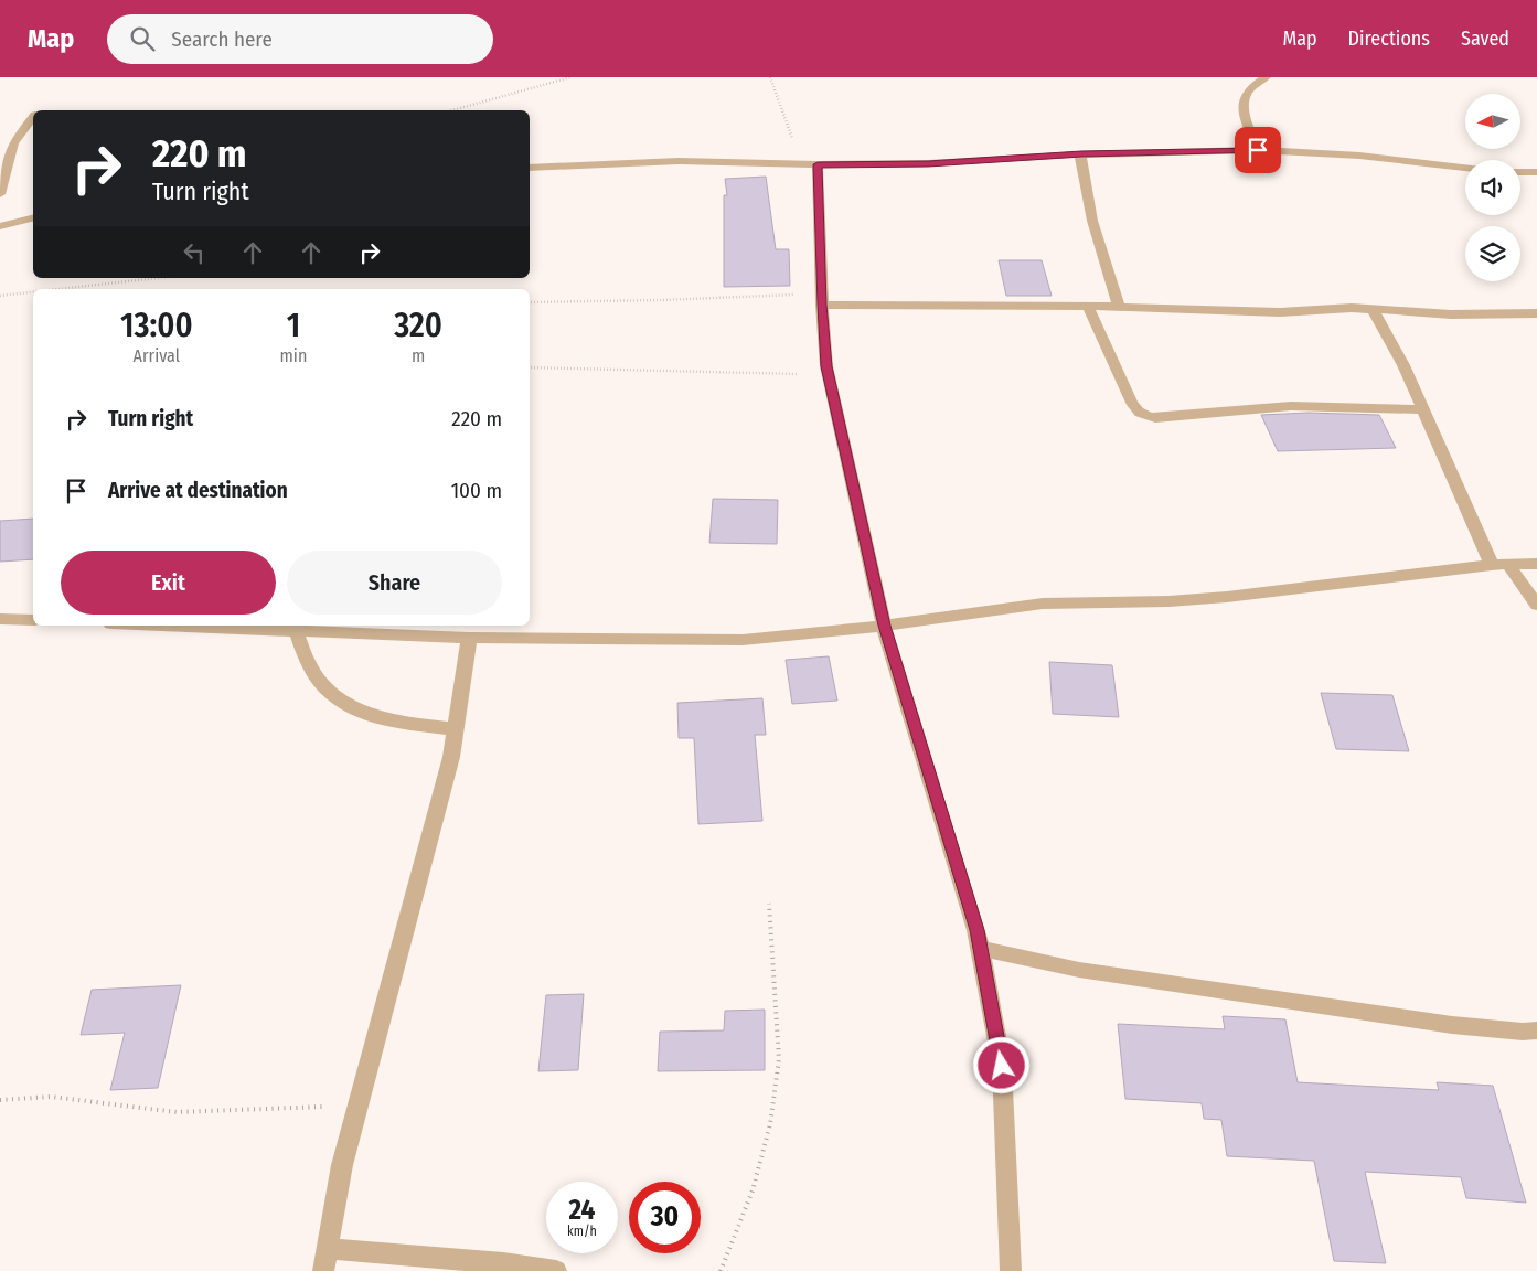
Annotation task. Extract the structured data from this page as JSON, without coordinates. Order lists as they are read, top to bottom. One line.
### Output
{"north":"left","page":{"header":"Map","search":"Search here","nav":["Map","Directions","Saved"],"turn":["220 m","Turn right"],"eta":["13:00","Arrival","1","min","320","m"],"list":[{"name":"Turn right","value":"220 m"},{"name":"Arrive at destination","value":"100 m"}],"buttons":["Exit","Share"],"speed":"24 km/h","limit":"30"}}
